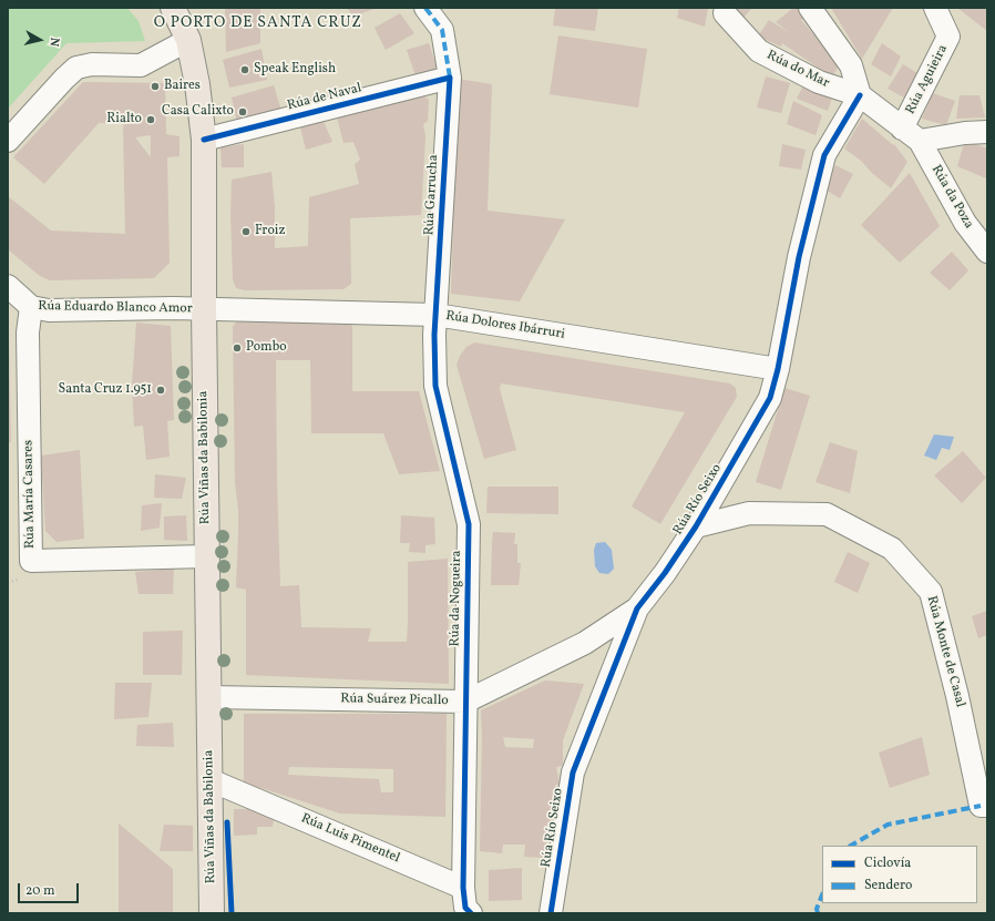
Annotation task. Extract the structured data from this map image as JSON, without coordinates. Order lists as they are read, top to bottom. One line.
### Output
{"streets":{"main road":["Rúa Viñas da Babilonia"],"street":["Rúa do Mar","Rúa Aguieira","Rúa de Naval","Rúa Garrucha","Rúa da Poza","Rúa Eduardo Blanco Amor","Rúa Dolores Ibárruri","Rúa María Casares","Rúa Río Seixo","Rúa da Nogueira","Rúa Monte de Casal","Rúa Suárez Picallo","Rúa Luis Pimentel"]},"crossings":[["Rúa do Mar","Rúa Aguieira"],["Rúa do Mar","Rúa da Poza"],["Rúa do Mar","Rúa Río Seixo"],["Rúa Aguieira","Rúa da Poza"],["Rúa de Naval","Rúa Garrucha"],["Rúa de Naval","Rúa Viñas da Babilonia"],["Rúa Garrucha","Rúa Dolores Ibárruri"],["Rúa Garrucha","Rúa da Nogueira"],["Rúa Eduardo Blanco Amor","Rúa Dolores Ibárruri"],["Rúa Eduardo Blanco Amor","Rúa Viñas da Babilonia"],["Rúa Eduardo Blanco Amor","Rúa María Casares"],["Rúa Dolores Ibárruri","Rúa Viñas da Babilonia"],["Rúa Dolores Ibárruri","Rúa Río Seixo"],["Rúa Dolores Ibárruri","Rúa da Nogueira"],["Rúa Viñas da Babilonia","Rúa María Casares"],["Rúa Viñas da Babilonia","Rúa Suárez Picallo"],["Rúa Viñas da Babilonia","Rúa Luis Pimentel"],["Rúa Río Seixo","Rúa Monte de Casal"],["Rúa Río Seixo","Rúa Suárez Picallo"],["Rúa da Nogueira","Rúa Suárez Picallo"],["Rúa da Nogueira","Rúa Luis Pimentel"]],"districts":["O PORTO DE SANTA CRUZ"],"places":["Speak English","Baires","Casa Calixto","Rialto","Froiz","Pombo","Santa Cruz 1.951"],"legend":["Ciclovía","Sendero"],"scale_bar":"20 m","north":"right"}
